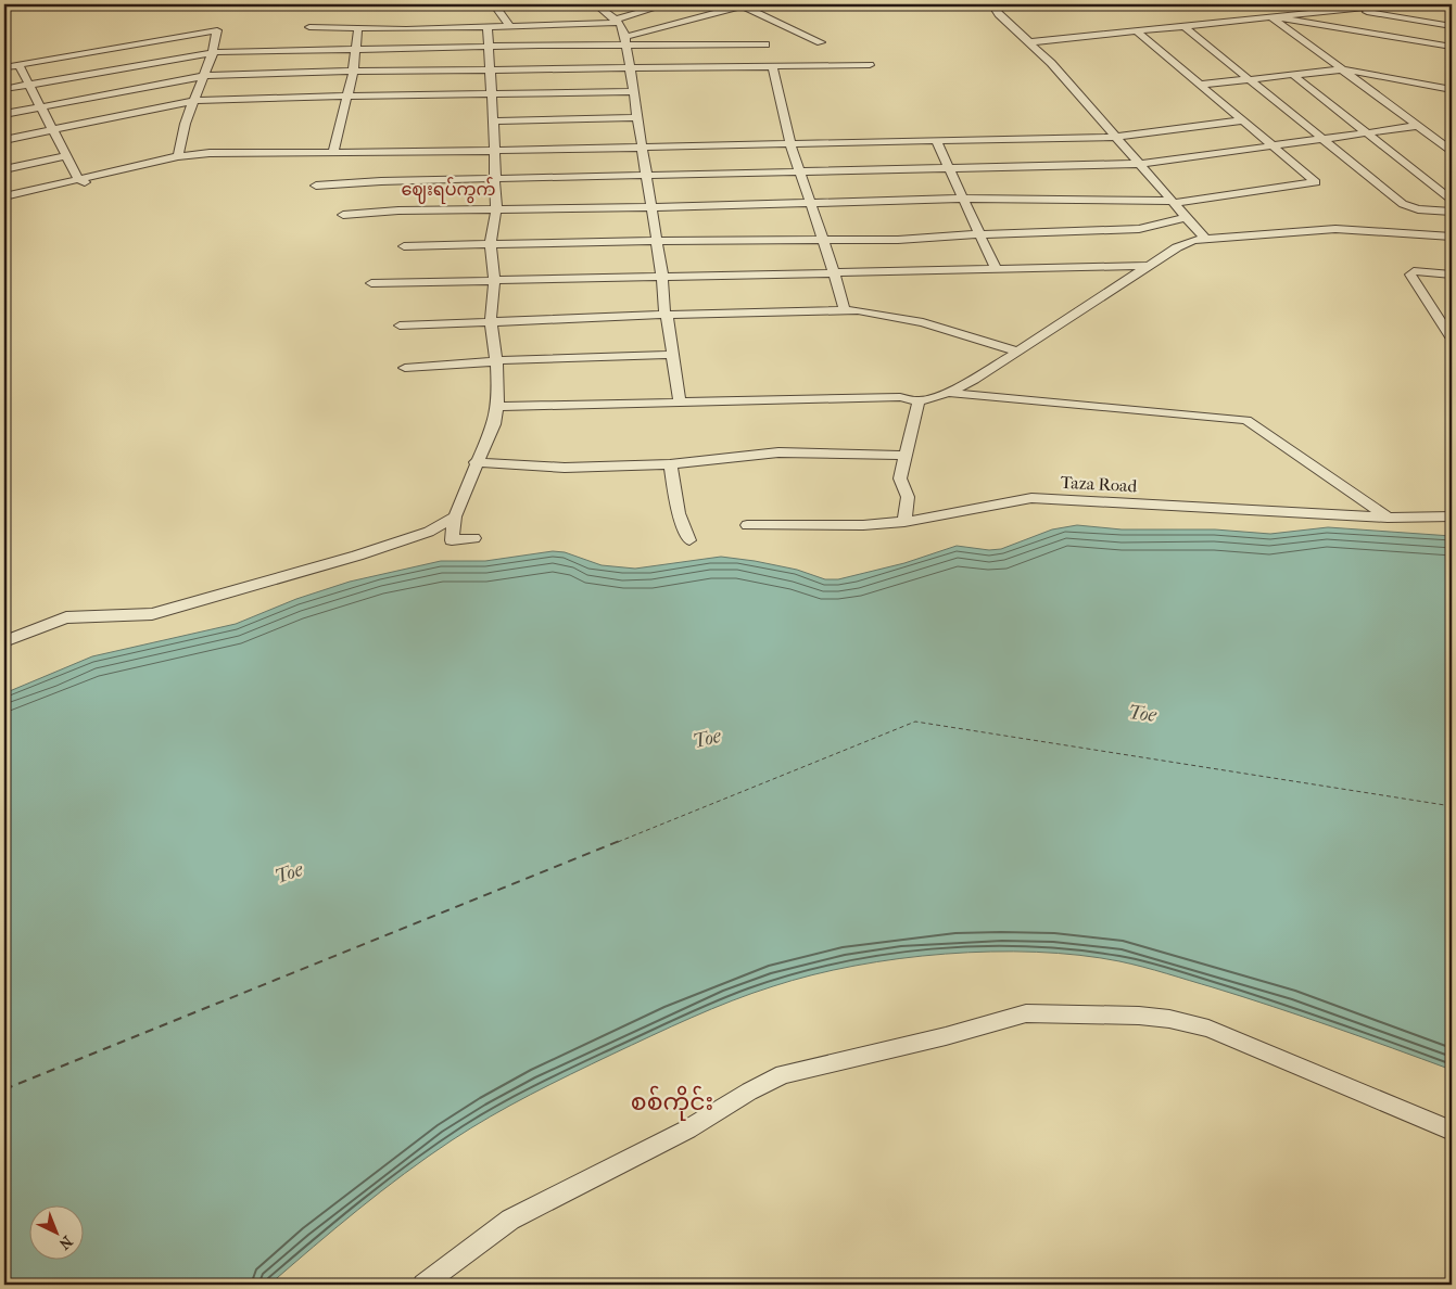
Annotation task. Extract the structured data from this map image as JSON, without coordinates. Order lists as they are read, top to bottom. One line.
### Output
{"streets":{"street":["Taza Road"]},"districts":["ဈေးရပ်ကွက်","စစ်ကိုင်း"],"water":["Toe"],"north":"bottom right"}
